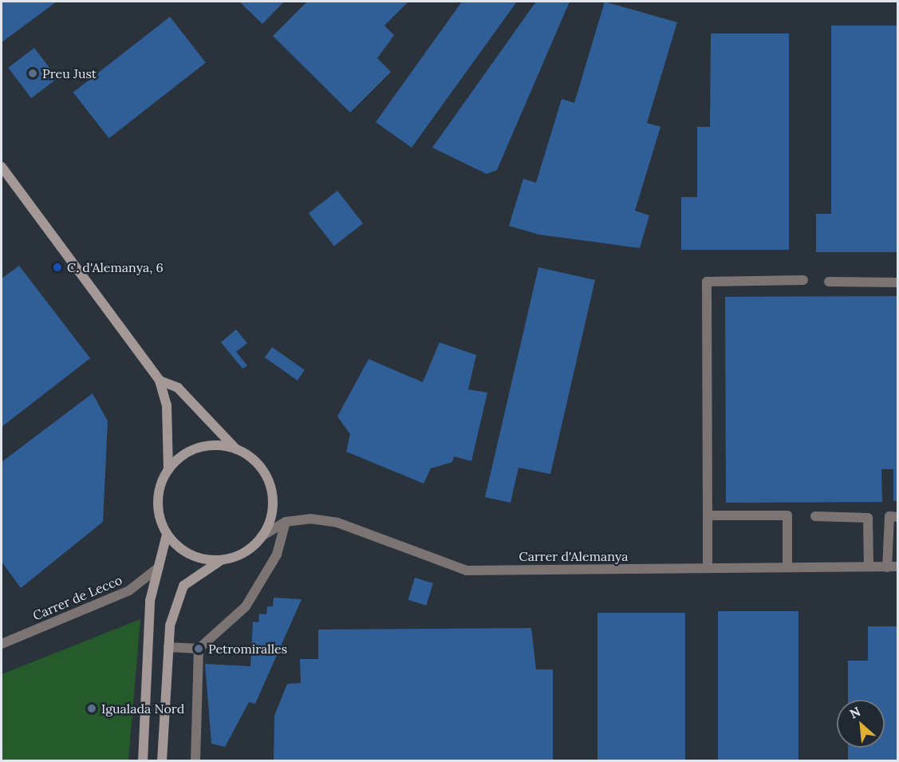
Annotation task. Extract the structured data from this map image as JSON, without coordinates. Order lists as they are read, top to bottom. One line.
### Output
{"streets":{"street":["Carrer d'Alemanya","Carrer de Lecco"]},"places":["Preu Just","C. d'Alemanya, 6","Petromiralles","Igualada Nord"],"north":"top left"}
